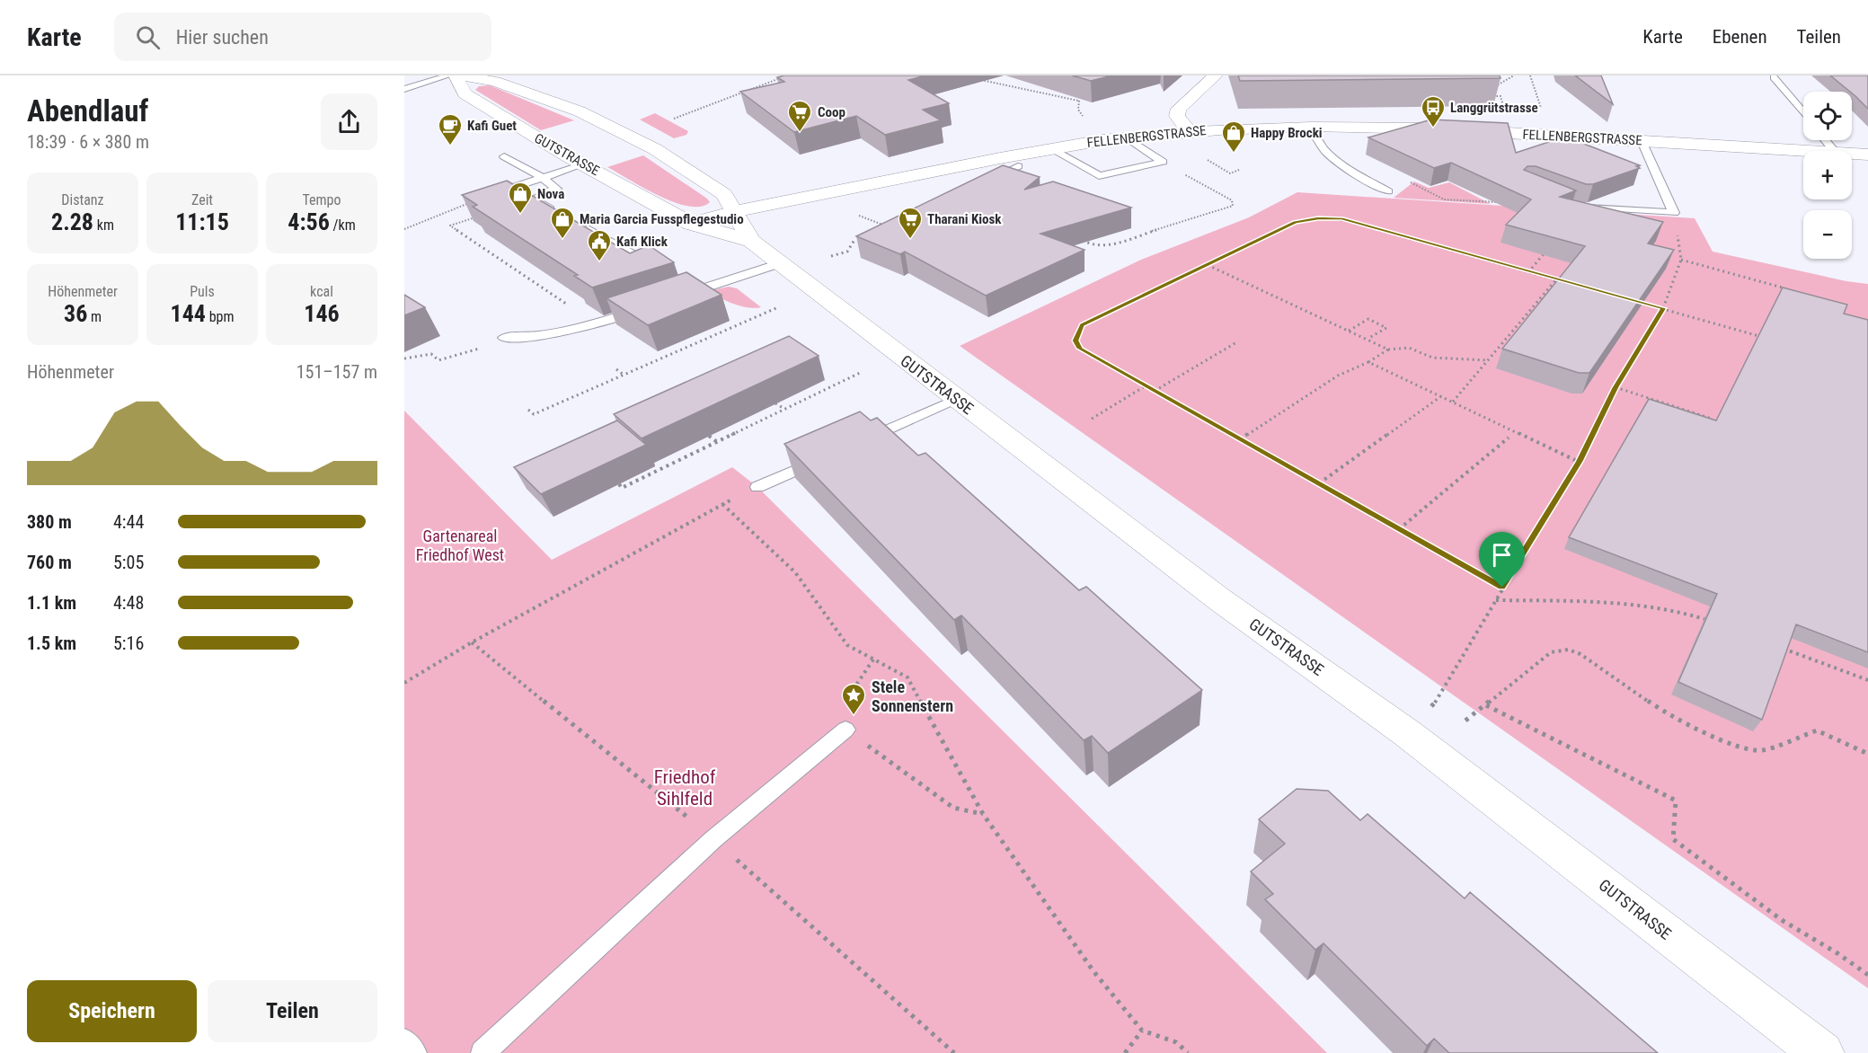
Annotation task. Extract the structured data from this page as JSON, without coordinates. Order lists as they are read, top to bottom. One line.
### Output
{"streets":{"main road":["FELLENBERGSTRASSE","GUTSTRASSE"]},"crossings":[["FELLENBERGSTRASSE","GUTSTRASSE"]],"parks":["Gartenareal Friedhof West","Friedhof Sihlfeld"],"places":{"bus stop":["Langgrütstrasse"],"supermarket":["Coop","Tharani Kiosk"],"cafe":["Kafi Guet"],"shop":["Happy Brocki","Nova","Maria Garcia Fusspflegestudio"],"public building":["Kafi Klick"],"place":["Stele Sonnenstern"]},"page":{"header":"Karte","search":"Hier suchen","nav":["Karte","Ebenen","Teilen"],"heading":["Abendlauf","18:39 · 6 × 380 m"],"map_buttons":["+","−"],"stats":[["Distanz","2.28 km"],["Zeit","11:15"],["Tempo","4:56 /km"],["Höhenmeter","36 m"],["Puls","144 bpm"],["kcal","146"]],"chart":["Höhenmeter","151–157 m"],"list":[{"name":"380 m","note":"4:44"},{"name":"760 m","note":"5:05"},{"name":"1.1 km","note":"4:48"},{"name":"1.5 km","note":"5:16"}],"buttons":["Speichern","Teilen"]}}
